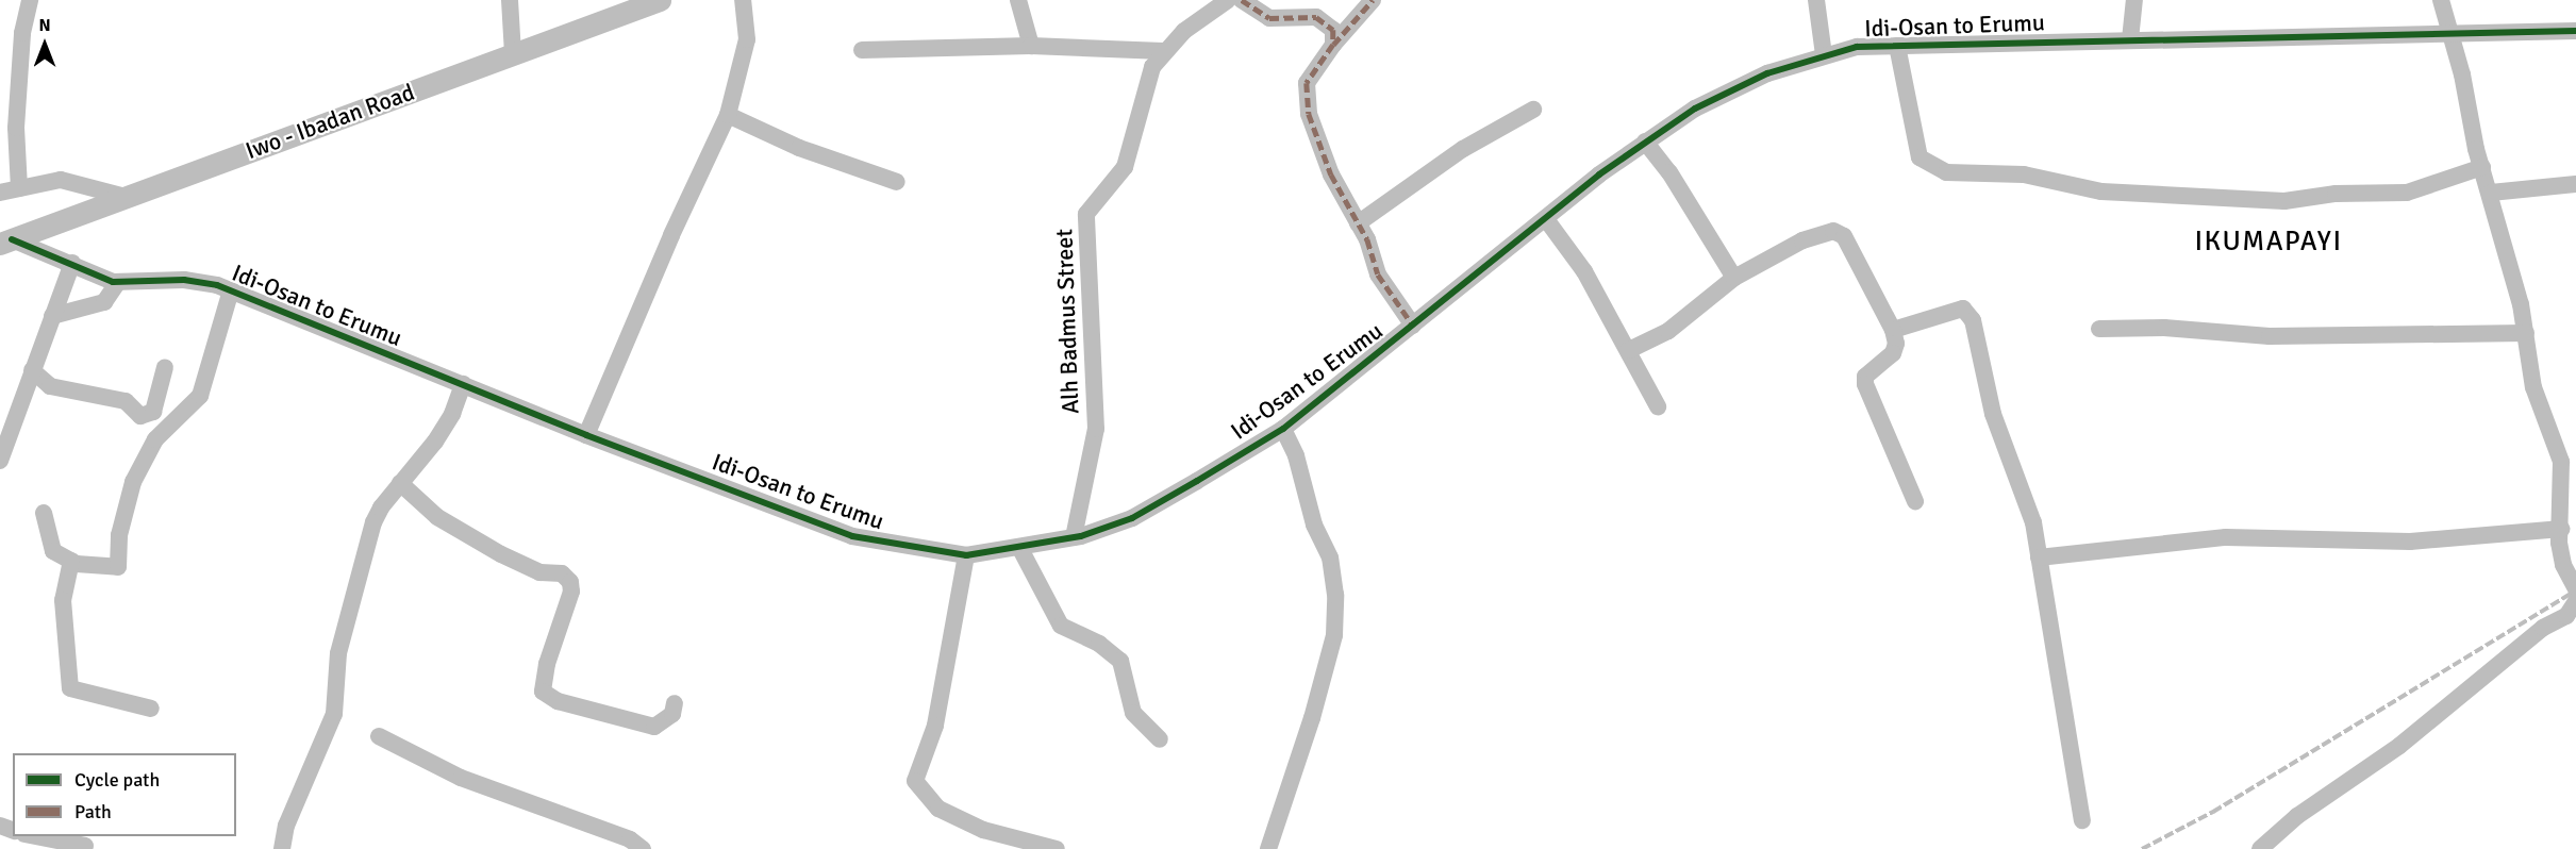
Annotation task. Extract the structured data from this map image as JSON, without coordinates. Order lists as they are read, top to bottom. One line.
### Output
{"streets":{"main road":["Iwo - Ibadan Road"],"street":["Idi-Osan to Erumu","Alh Badmus Street"]},"crossings":[["Idi-Osan to Erumu","Iwo - Ibadan Road"],["Idi-Osan to Erumu","Alh Badmus Street"]],"districts":["IKUMAPAYI"],"legend":["Cycle path","Path"],"north":"top"}
